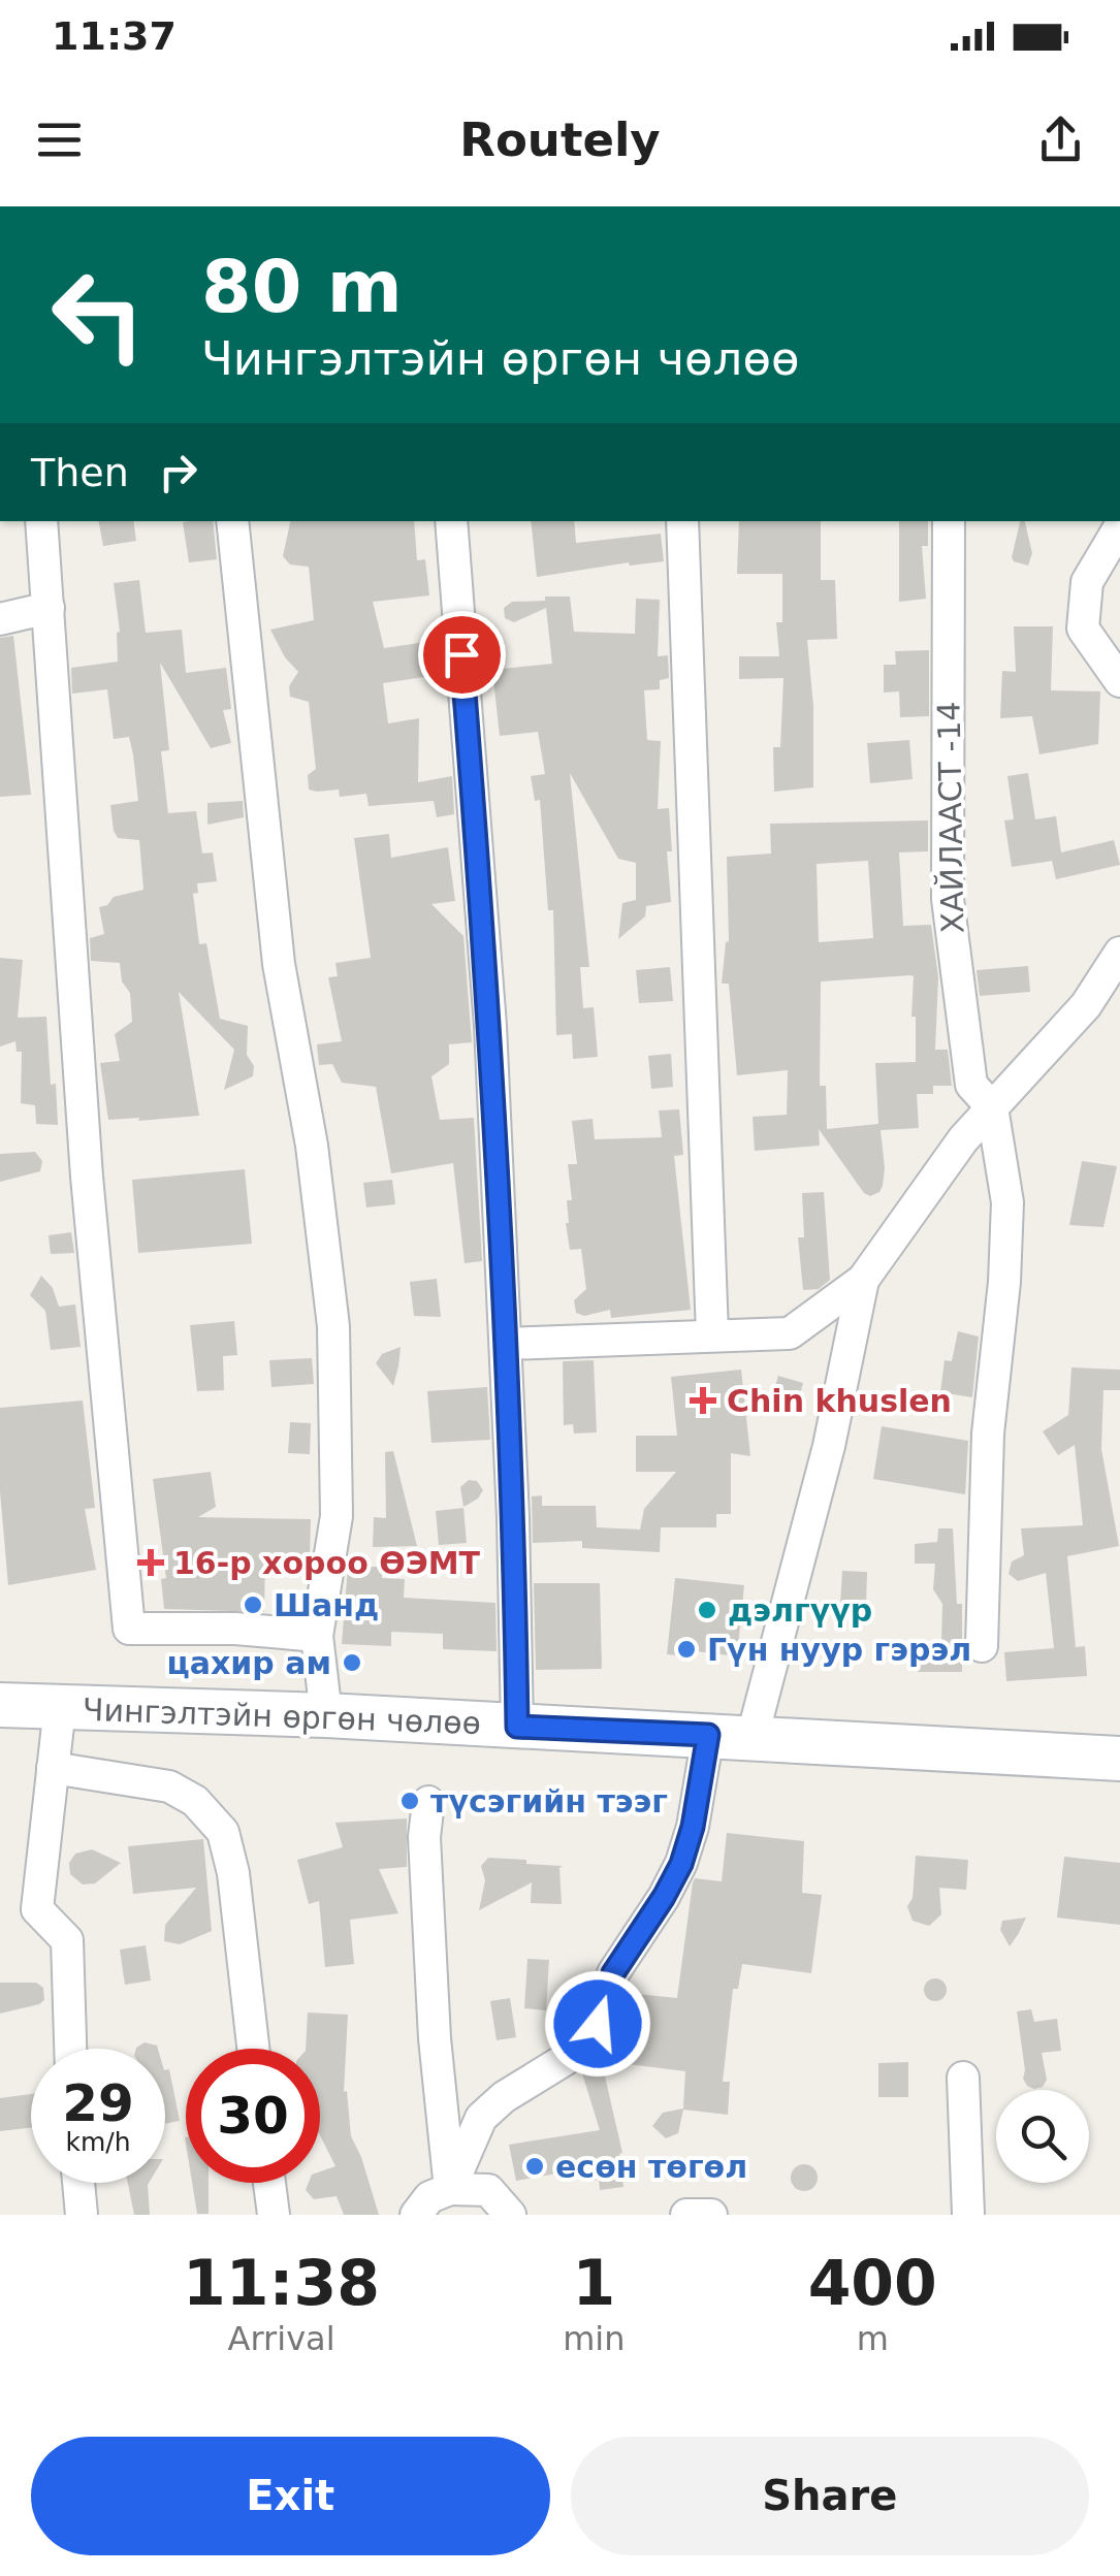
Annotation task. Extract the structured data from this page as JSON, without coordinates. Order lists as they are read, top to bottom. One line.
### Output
{"streets":{"main road":["Чингэлтэйн өргөн чөлөө"],"street":["ХАЙЛААСТ -14"]},"places":{"health":["Chin khuslen","16-р хороо ӨЭМТ"],"other":["Шанд","дэлгүүр","Гүн нуур гэрэл","цахир ам","түсэгийн тээг","есөн төгөл"]},"page":{"status":"11:37","header":"Routely","turn":["80 m","Чингэлтэйн өргөн чөлөө"],"then":"Then","speed":"29 km/h","limit":"30","eta":["11:38","Arrival","1","min","400","m"],"buttons":["Exit","Share"]}}
